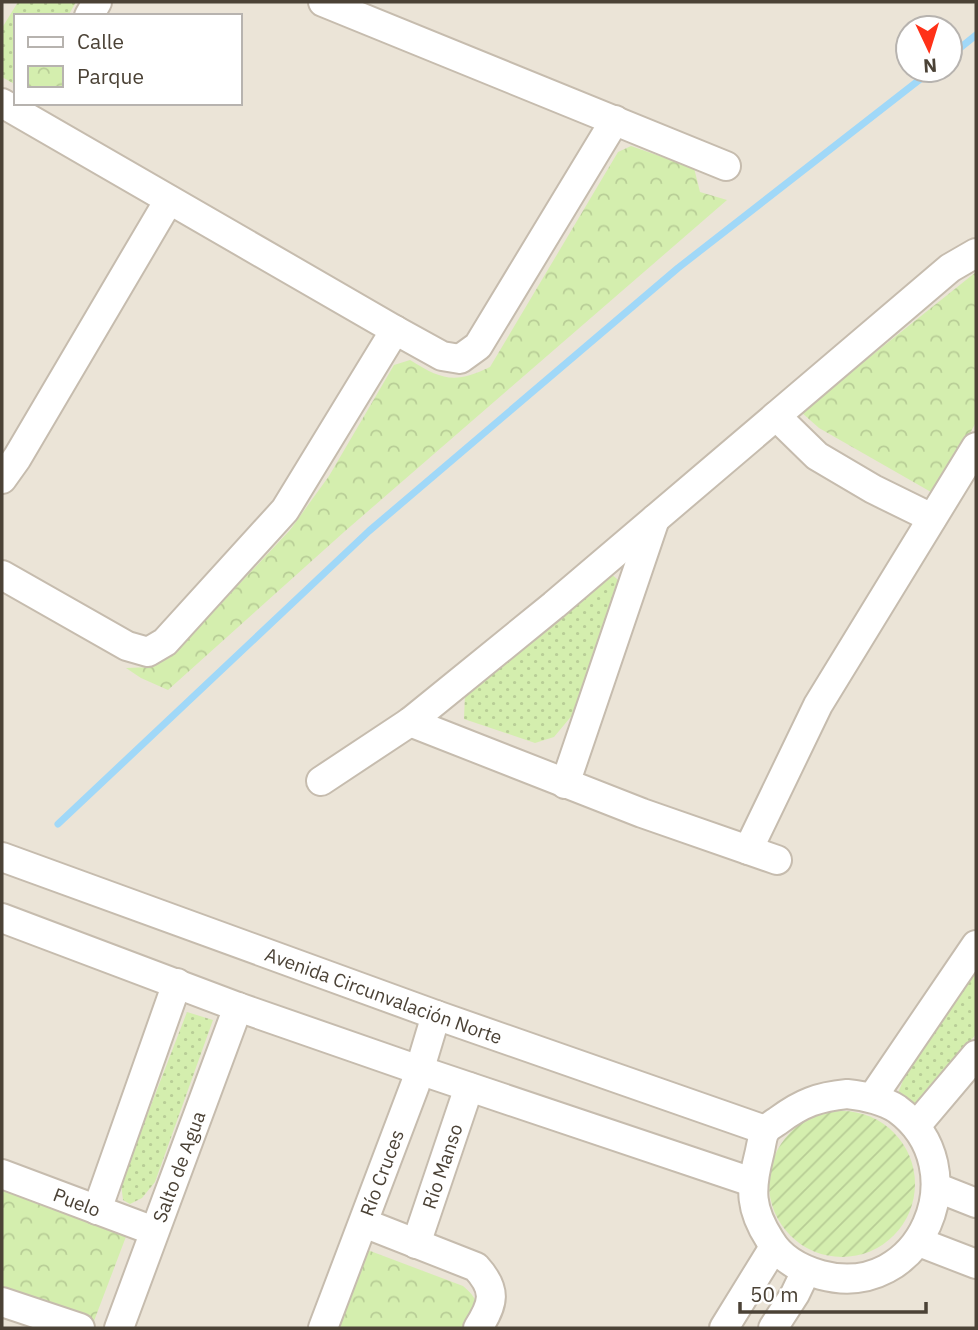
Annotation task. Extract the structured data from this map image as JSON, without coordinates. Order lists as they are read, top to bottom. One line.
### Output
{"streets":{"street":["Avenida Circunvalación Norte","Río Manso","Salto de Agua","Río Cruces","Puelo"]},"crossings":[["Avenida Circunvalación Norte","Río Cruces"],["Salto de Agua","Puelo"]],"legend":["Calle","Parque"],"scale_bar":"50 m","north":"bottom"}
